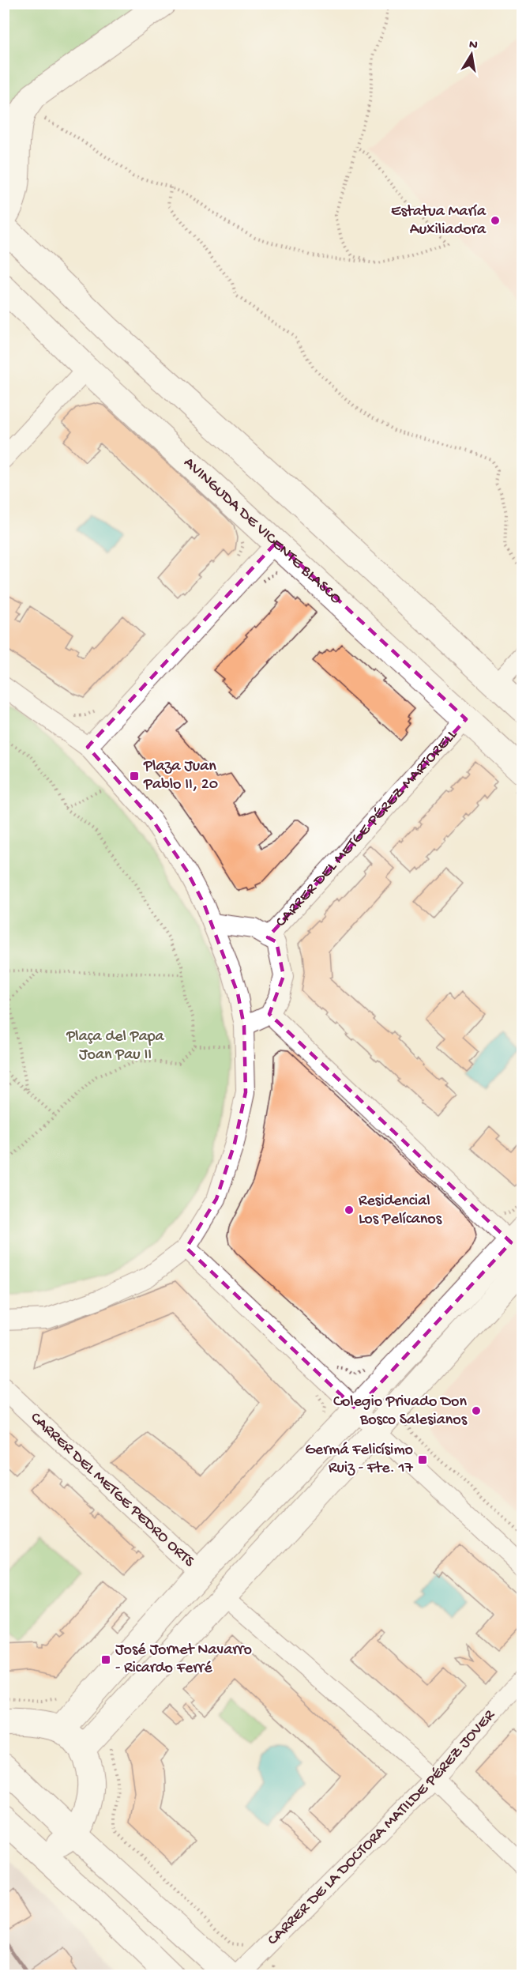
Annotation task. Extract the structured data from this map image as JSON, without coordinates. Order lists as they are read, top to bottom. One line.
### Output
{"streets":{"street":["AVINGUDA DE VICENTE BLASCO","CARRER DEL METGE PÉREZ MARTORELL","CARRER DEL METGE PEDRO ORTS","CARRER DE LA DOCTORA MATILDE PÉREZ JOVER"]},"crossings":[["AVINGUDA DE VICENTE BLASCO","CARRER DEL METGE PÉREZ MARTORELL"]],"parks":["Plaça del Papa Joan Pau II"],"places":{"other":["Estatua María Auxiliadora","Residencial Los Pelícanos","Colegio Privado Don Bosco Salesianos"],"transit":["Plaza Juan Pablo II, 20","Germá Felicísimo Ruiz - Fte. 17","José Jornet Navarro - Ricardo Ferré"]},"north":"top"}
